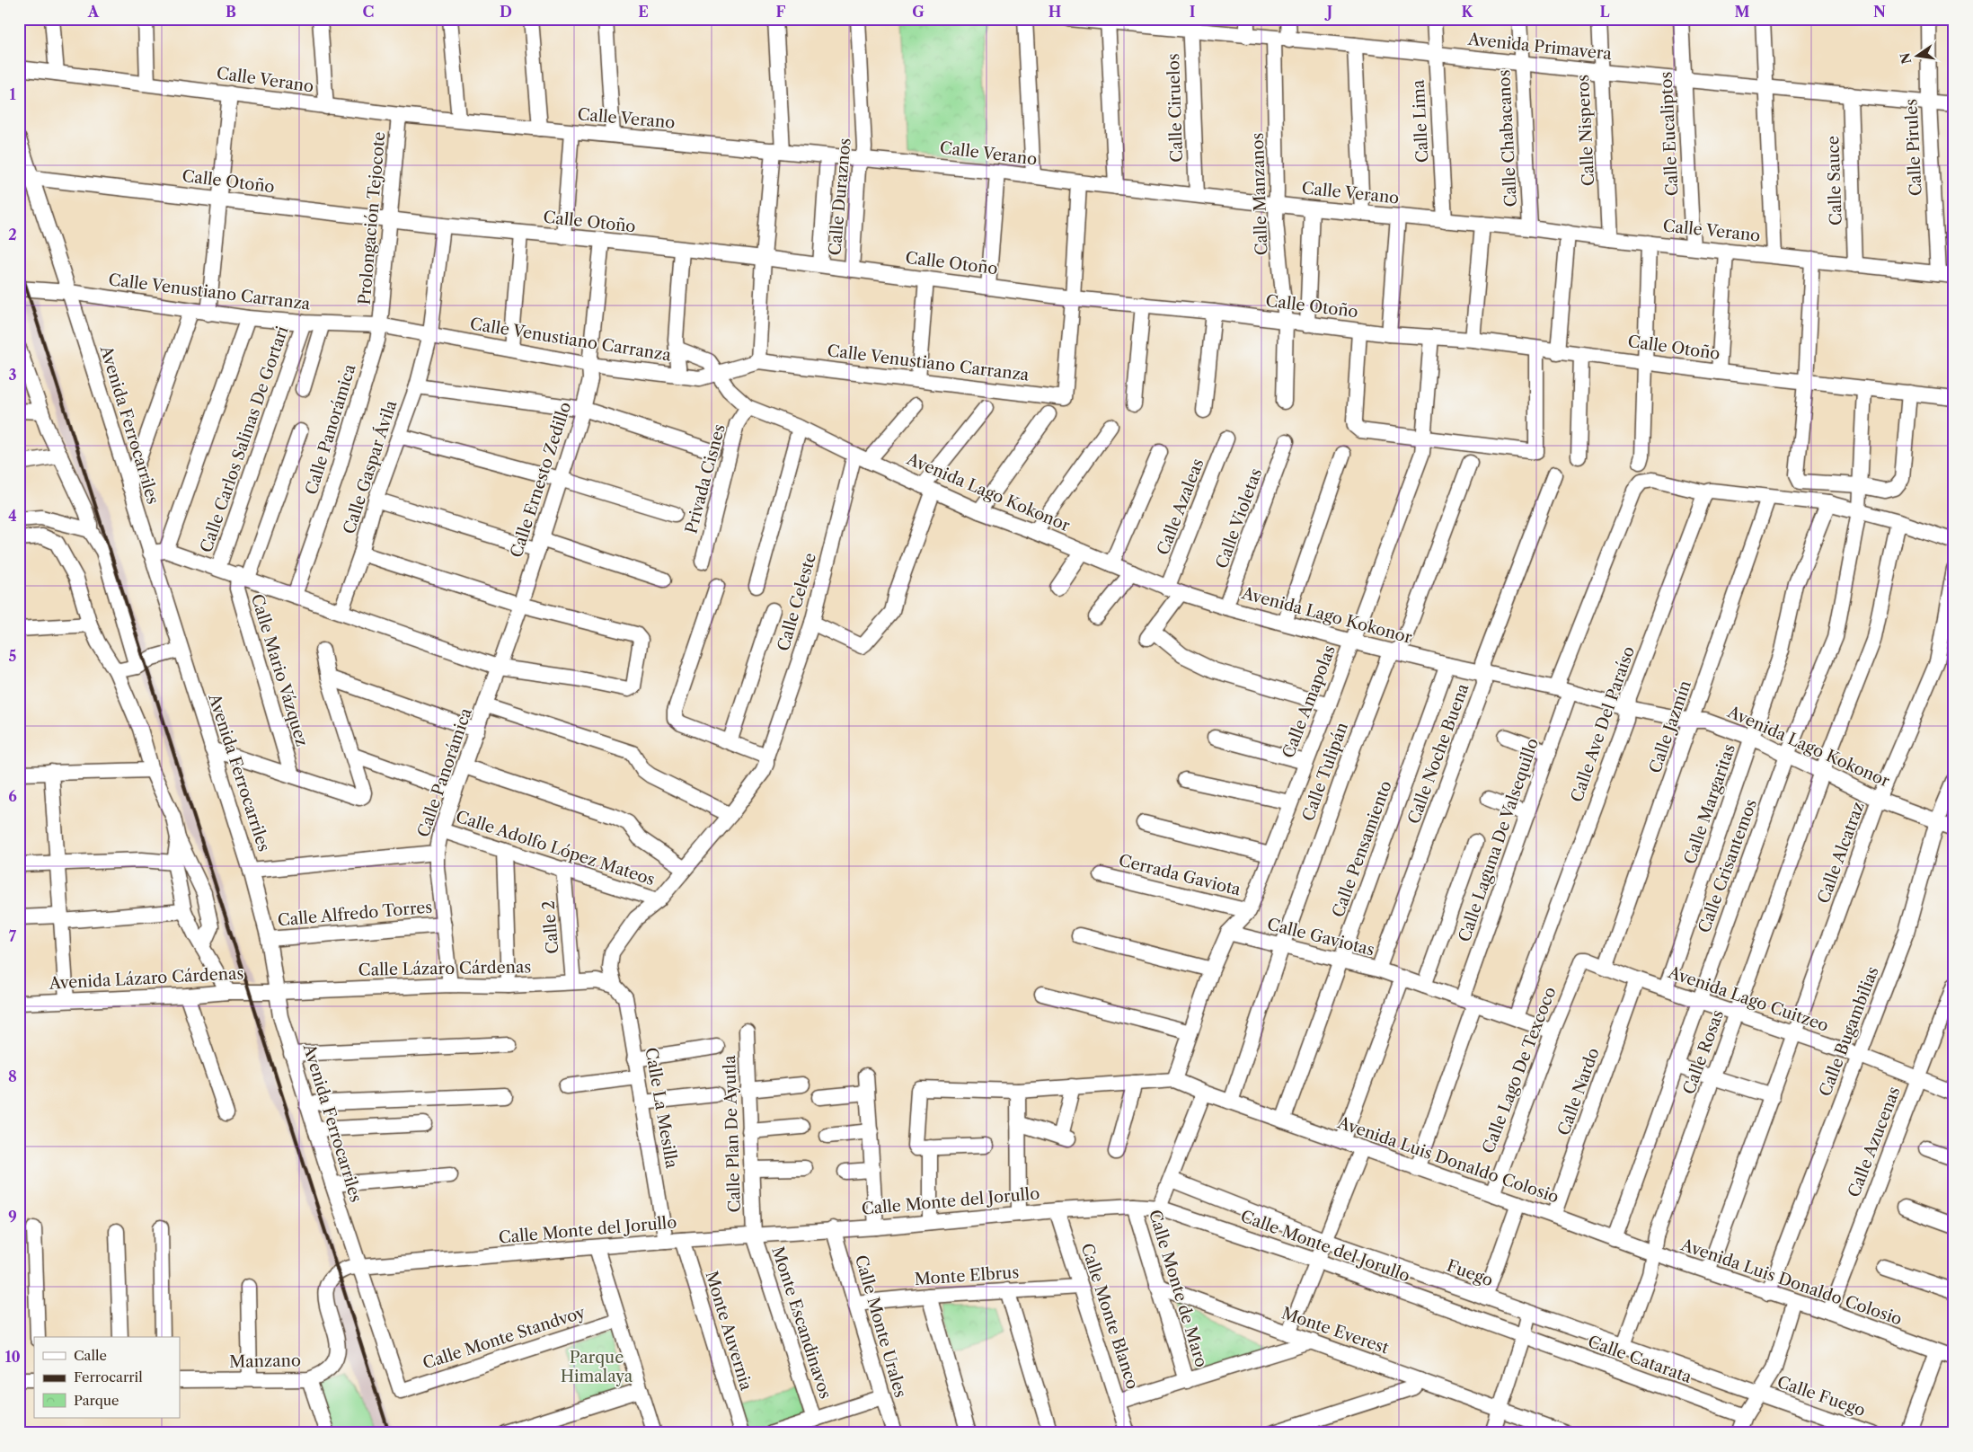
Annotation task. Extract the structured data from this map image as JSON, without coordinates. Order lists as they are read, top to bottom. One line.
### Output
{"streets":{"street":["Avenida Primavera","Calle Verano","Calle Ciruelos","Calle Lima","Calle Nisperos","Calle Eucaliptos","Calle Chabacanos","Calle Pirules","Calle Sauce","Calle Otoño","Calle Manzanos","Calle Duraznos","Prolongación Tejocote","Calle Venustiano Carranza","Avenida Ferrocarriles","Calle Panorámica","Calle Carlos Salinas De Gortari","Calle Gaspar Ávila","Privada Cisnes","Calle Ernesto Zedillo","Avenida Lago Kokonor","Calle Azaleas","Calle Violetas","Calle Celeste","Calle Mario Vázquez","Calle Amapolas","Calle Ave Del Paraíso","Calle Jazmín","Calle Noche Buena","Calle Tulipán","Calle Margaritas","Calle Laguna De Valsequillo","Calle Adolfo López Mateos","Calle Pensamiento","Calle Alcatraz","Calle Crisantemos","Cerrada Gaviota","Calle Alfredo Torres","Calle 2","Calle Gaviotas","Calle Lázaro Cárdenas","Avenida Lázaro Cárdenas","Avenida Lago Cuitzeo","Calle Bugambilias","Calle Rosas","Calle Lago De Texcoco","Calle Nardo","Calle La Mesilla","Calle Plan De Ayutla","Calle Azucenas","Avenida Luis Donaldo Colosio","Calle Monte del Jorullo","Fuego","Monte Elbrus","Calle Monte de Maro","Calle Monte Blanco","Monte Escandinavos","Calle Monte Urales","Monte Auvernia","Monte Everest","Calle Monte Standvoy","Calle Catarata","Manzano","Calle Fuego"]},"crossings":[["Avenida Primavera","Calle Ciruelos"],["Avenida Primavera","Calle Lima"],["Avenida Primavera","Calle Nisperos"],["Avenida Primavera","Calle Eucaliptos"],["Avenida Primavera","Calle Chabacanos"],["Avenida Primavera","Calle Pirules"],["Avenida Primavera","Calle Sauce"],["Avenida Primavera","Calle Manzanos"],["Calle Verano","Calle Ciruelos"],["Calle Verano","Calle Lima"],["Calle Verano","Calle Nisperos"],["Calle Verano","Calle Eucaliptos"],["Calle Verano","Calle Chabacanos"],["Calle Verano","Calle Pirules"],["Calle Verano","Calle Sauce"],["Calle Verano","Calle Manzanos"],["Calle Verano","Calle Duraznos"],["Calle Verano","Prolongación Tejocote"],["Calle Otoño","Calle Manzanos"],["Calle Otoño","Calle Duraznos"],["Calle Otoño","Prolongación Tejocote"],["Calle Otoño","Calle Venustiano Carranza"],["Calle Otoño","Avenida Ferrocarriles"],["Calle Otoño","Calle Gaspar Ávila"],["Calle Otoño","Calle Ernesto Zedillo"],["Calle Otoño","Calle Amapolas"],["Calle Otoño","Calle Crisantemos"],["Prolongación Tejocote","Calle Venustiano Carranza"],["Prolongación Tejocote","Calle Panorámica"],["Calle Venustiano Carranza","Avenida Ferrocarriles"],["Calle Venustiano Carranza","Calle Panorámica"],["Calle Venustiano Carranza","Calle Carlos Salinas De Gortari"],["Calle Venustiano Carranza","Calle Gaspar Ávila"],["Calle Venustiano Carranza","Calle Ernesto Zedillo"],["Calle Venustiano Carranza","Avenida Lago Kokonor"],["Avenida Ferrocarriles","Calle Alfredo Torres"],["Avenida Ferrocarriles","Calle Lázaro Cárdenas"],["Avenida Ferrocarriles","Avenida Lázaro Cárdenas"],["Avenida Ferrocarriles","Calle Monte del Jorullo"],["Avenida Ferrocarriles","Calle Monte Standvoy"],["Avenida Ferrocarriles","Manzano"],["Calle Panorámica","Calle Ernesto Zedillo"],["Calle Panorámica","Calle Adolfo López Mateos"],["Calle Panorámica","Calle Alfredo Torres"],["Calle Panorámica","Calle Lázaro Cárdenas"],["Privada Cisnes","Avenida Lago Kokonor"],["Avenida Lago Kokonor","Calle Azaleas"],["Avenida Lago Kokonor","Calle Violetas"],["Avenida Lago Kokonor","Calle Celeste"],["Avenida Lago Kokonor","Calle Amapolas"],["Avenida Lago Kokonor","Calle Ave Del Paraíso"],["Avenida Lago Kokonor","Calle Jazmín"],["Avenida Lago Kokonor","Calle Noche Buena"],["Avenida Lago Kokonor","Calle Tulipán"],["Avenida Lago Kokonor","Calle Margaritas"],["Avenida Lago Kokonor","Calle Laguna De Valsequillo"],["Avenida Lago Kokonor","Calle Pensamiento"],["Avenida Lago Kokonor","Calle Alcatraz"],["Avenida Lago Kokonor","Calle Crisantemos"],["Avenida Lago Kokonor","Calle Bugambilias"],["Avenida Lago Kokonor","Calle Rosas"],["Calle Azaleas","Calle Amapolas"],["Calle Celeste","Calle Adolfo López Mateos"],["Calle Celeste","Calle Lázaro Cárdenas"],["Calle Celeste","Calle La Mesilla"],["Calle Amapolas","Cerrada Gaviota"],["Calle Amapolas","Calle Gaviotas"],["Calle Ave Del Paraíso","Calle Laguna De Valsequillo"],["Calle Ave Del Paraíso","Calle Gaviotas"],["Calle Jazmín","Calle Laguna De Valsequillo"],["Calle Jazmín","Avenida Lago Cuitzeo"],["Calle Noche Buena","Calle Gaviotas"],["Calle Tulipán","Calle Gaviotas"],["Calle Tulipán","Avenida Luis Donaldo Colosio"],["Calle Margaritas","Calle Laguna De Valsequillo"],["Calle Margaritas","Avenida Lago Cuitzeo"],["Calle Laguna De Valsequillo","Calle Crisantemos"],["Calle Laguna De Valsequillo","Calle Gaviotas"],["Calle Laguna De Valsequillo","Avenida Luis Donaldo Colosio"],["Calle Adolfo López Mateos","Calle 2"],["Calle Pensamiento","Calle Gaviotas"],["Calle Pensamiento","Avenida Luis Donaldo Colosio"],["Calle Alcatraz","Avenida Lago Cuitzeo"],["Calle Alcatraz","Avenida Luis Donaldo Colosio"],["Calle Crisantemos","Avenida Lago Cuitzeo"],["Calle Crisantemos","Avenida Luis Donaldo Colosio"],["Calle 2","Calle Lázaro Cárdenas"],["Calle Gaviotas","Calle Lago De Texcoco"],["Calle Lázaro Cárdenas","Avenida Lázaro Cárdenas"],["Calle Lázaro Cárdenas","Calle La Mesilla"],["Avenida Lago Cuitzeo","Calle Bugambilias"],["Avenida Lago Cuitzeo","Calle Rosas"],["Avenida Lago Cuitzeo","Calle Lago De Texcoco"],["Avenida Lago Cuitzeo","Calle Nardo"],["Avenida Lago Cuitzeo","Calle Azucenas"],["Calle Bugambilias","Avenida Luis Donaldo Colosio"],["Calle Rosas","Avenida Luis Donaldo Colosio"],["Calle Rosas","Fuego"],["Calle Lago De Texcoco","Avenida Luis Donaldo Colosio"],["Calle Nardo","Avenida Luis Donaldo Colosio"],["Calle La Mesilla","Calle Monte del Jorullo"],["Calle Plan De Ayutla","Calle Monte del Jorullo"],["Calle Plan De Ayutla","Monte Escandinavos"],["Calle Azucenas","Avenida Luis Donaldo Colosio"],["Calle Monte del Jorullo","Calle Monte de Maro"],["Calle Monte del Jorullo","Calle Monte Blanco"],["Calle Monte del Jorullo","Monte Escandinavos"],["Calle Monte del Jorullo","Calle Monte Urales"],["Calle Monte del Jorullo","Monte Auvernia"],["Calle Monte del Jorullo","Calle Catarata"],["Calle Monte del Jorullo","Manzano"],["Fuego","Calle Fuego"],["Monte Elbrus","Calle Monte Blanco"],["Monte Elbrus","Calle Monte Urales"],["Calle Monte de Maro","Monte Everest"]],"parks":["Parque Himalaya"],"legend":["Calle","Ferrocarril","Parque"],"north":"left","grid":{"columns":["A","B","C","D","E","F","G","H","I","J","K","L","M","N"],"rows":["1","2","3","4","5","6","7","8","9","10"]}}
